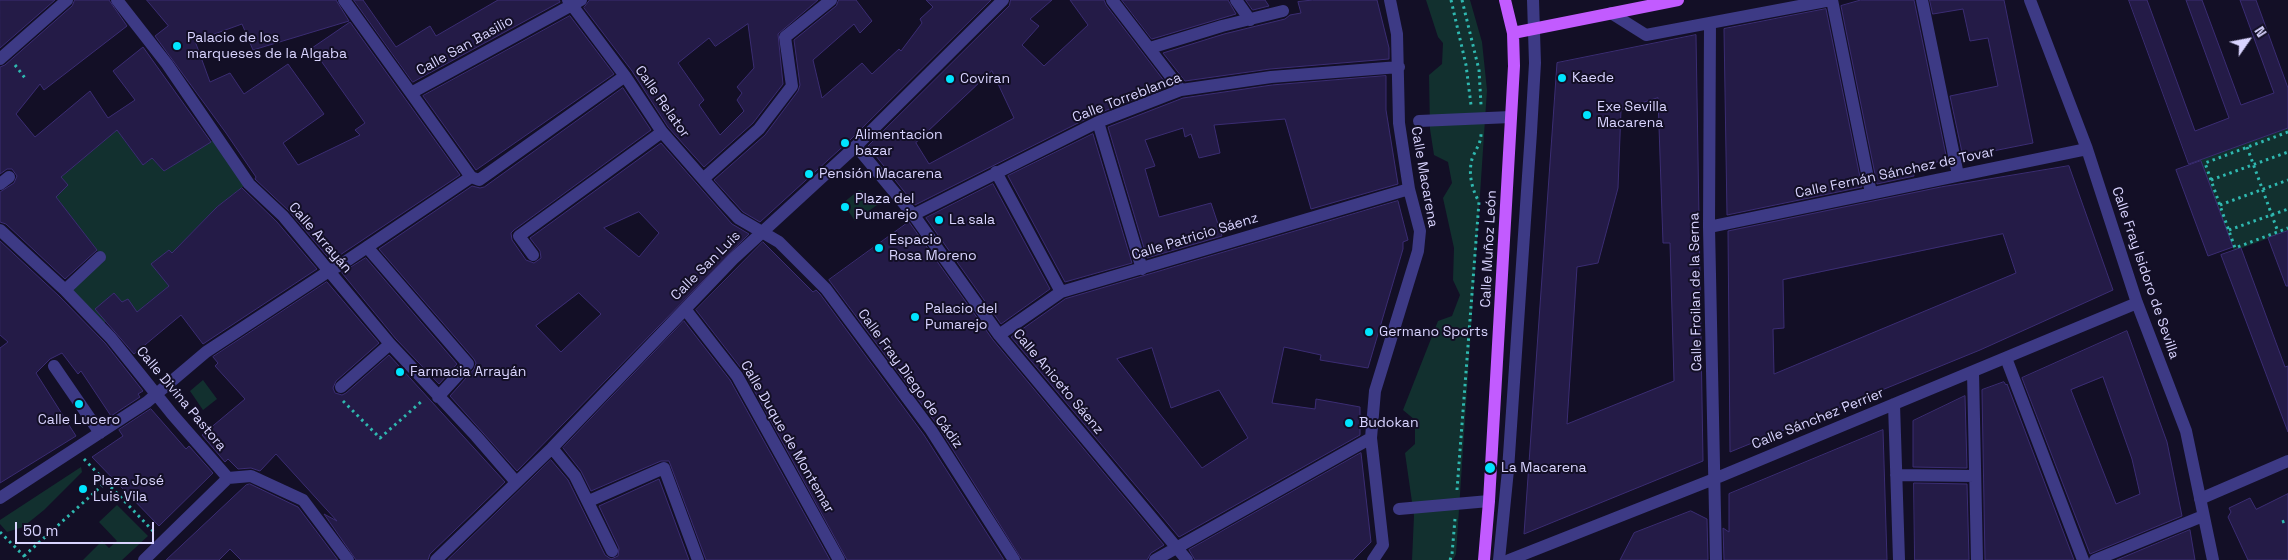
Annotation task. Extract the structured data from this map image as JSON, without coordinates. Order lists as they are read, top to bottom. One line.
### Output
{"streets":{"main road":["Calle Muñoz León"],"street":["Calle San Basilio","Calle Torreblanca","Calle Relator","Calle Fernán Sánchez de Tovar","Calle Macarena","Calle Patricio Sáenz","Calle Arrayán","Calle San Luis","Calle Fray Isidoro de Sevilla","Calle Froilan de la Serna","Calle Fray Diego de Cádiz","Calle Aniceto Sáenz","Calle Divina Pastora","Calle Sánchez Perrier","Calle Duque de Montemar"]},"crossings":[["Calle San Basilio","Calle Relator"],["Calle Torreblanca","Calle Macarena"],["Calle Torreblanca","Calle Aniceto Sáenz"],["Calle Relator","Calle San Luis"],["Calle Relator","Calle Fray Diego de Cádiz"],["Calle Fernán Sánchez de Tovar","Calle Fray Isidoro de Sevilla"],["Calle Fernán Sánchez de Tovar","Calle Froilan de la Serna"],["Calle Macarena","Calle Patricio Sáenz"],["Calle Patricio Sáenz","Calle Aniceto Sáenz"],["Calle Arrayán","Calle San Luis"],["Calle San Luis","Calle Fray Diego de Cádiz"],["Calle San Luis","Calle Aniceto Sáenz"],["Calle San Luis","Calle Duque de Montemar"],["Calle Fray Isidoro de Sevilla","Calle Sánchez Perrier"],["Calle Froilan de la Serna","Calle Sánchez Perrier"]],"places":["Palacio de los marqueses de la Algaba","Kaede","Coviran","Exe Sevilla Macarena","Alimentacion bazar","Pensión Macarena","Plaza del Pumarejo","La sala","Espacio Rosa Moreno","Palacio del Pumarejo","Germano Sports","Farmacia Arrayán","Calle Lucero","Budokan","La Macarena","Plaza José Luis Vila"],"scale_bar":"50 m","north":"top right"}
